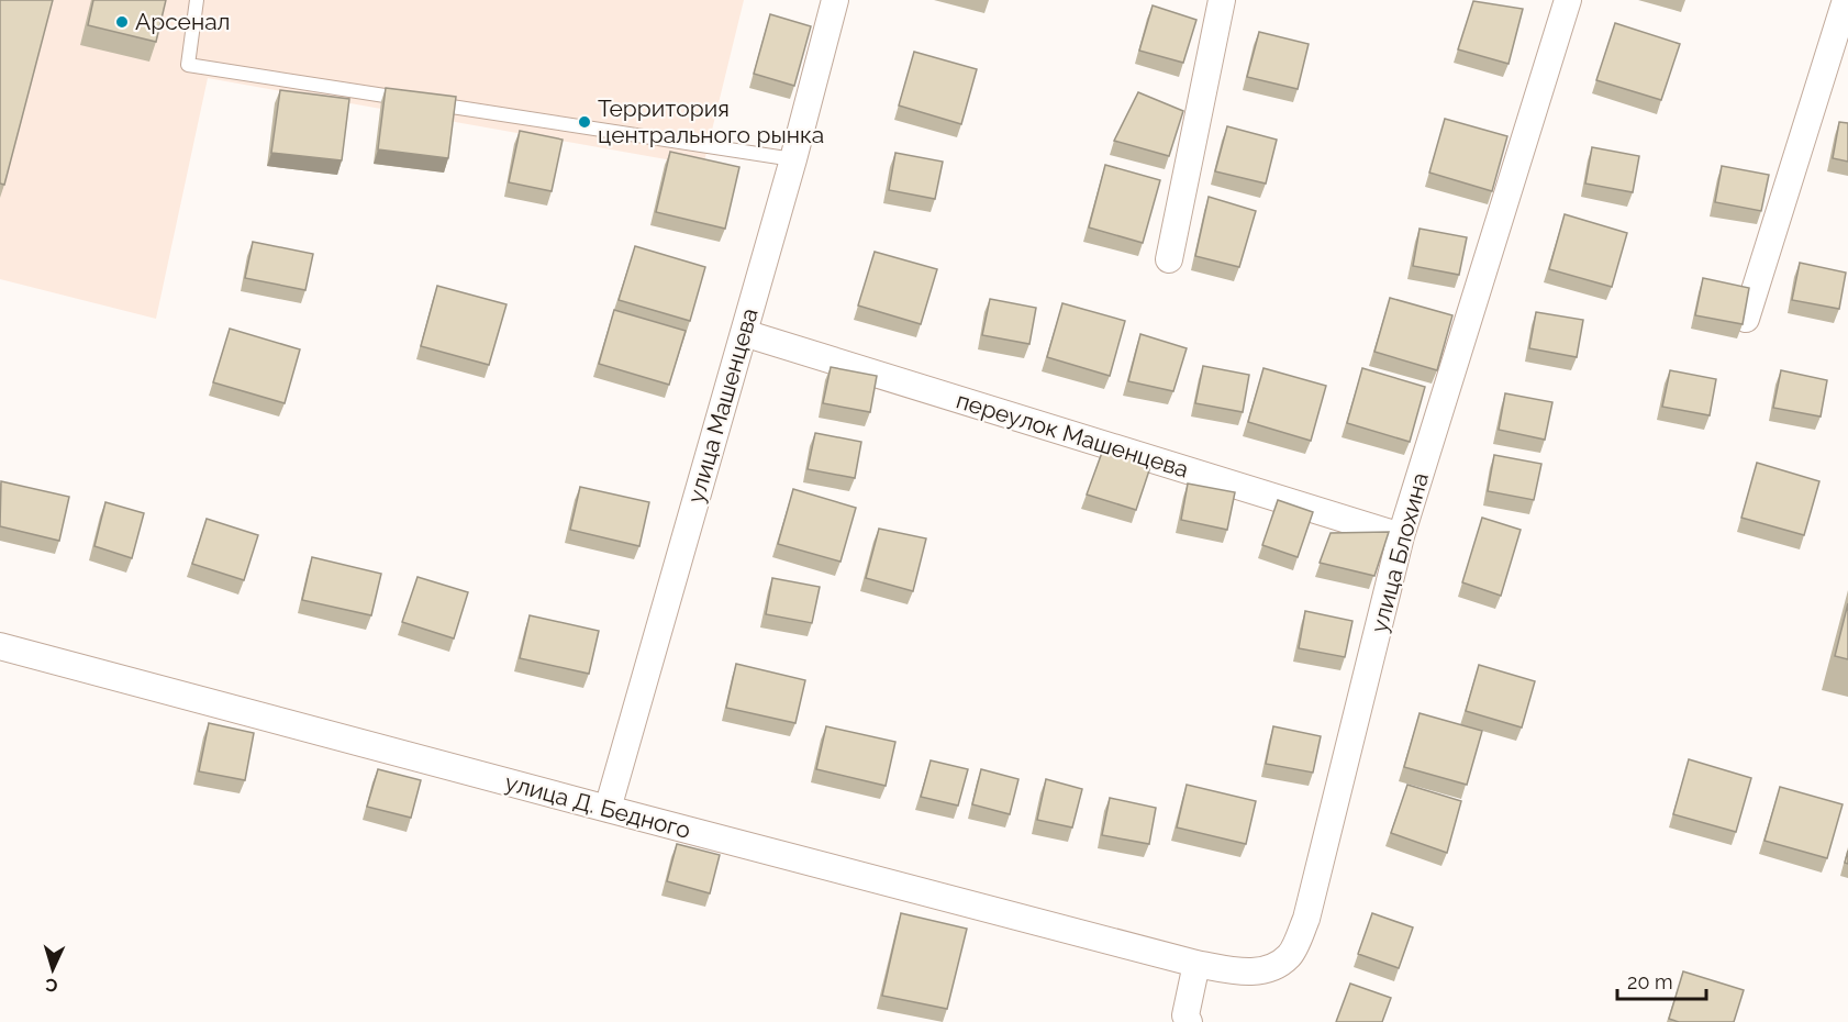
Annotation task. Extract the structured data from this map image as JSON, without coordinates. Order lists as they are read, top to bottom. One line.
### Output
{"streets":{"street":["улица Машенцева","переулок Машенцева","улица Блохина","улица Д. Бедного"]},"crossings":[["улица Машенцева","переулок Машенцева"],["улица Машенцева","улица Д. Бедного"],["переулок Машенцева","улица Блохина"],["улица Блохина","улица Д. Бедного"]],"places":["Арсенал","Территория центрального рынка"],"scale_bar":"20 m","north":"bottom"}
